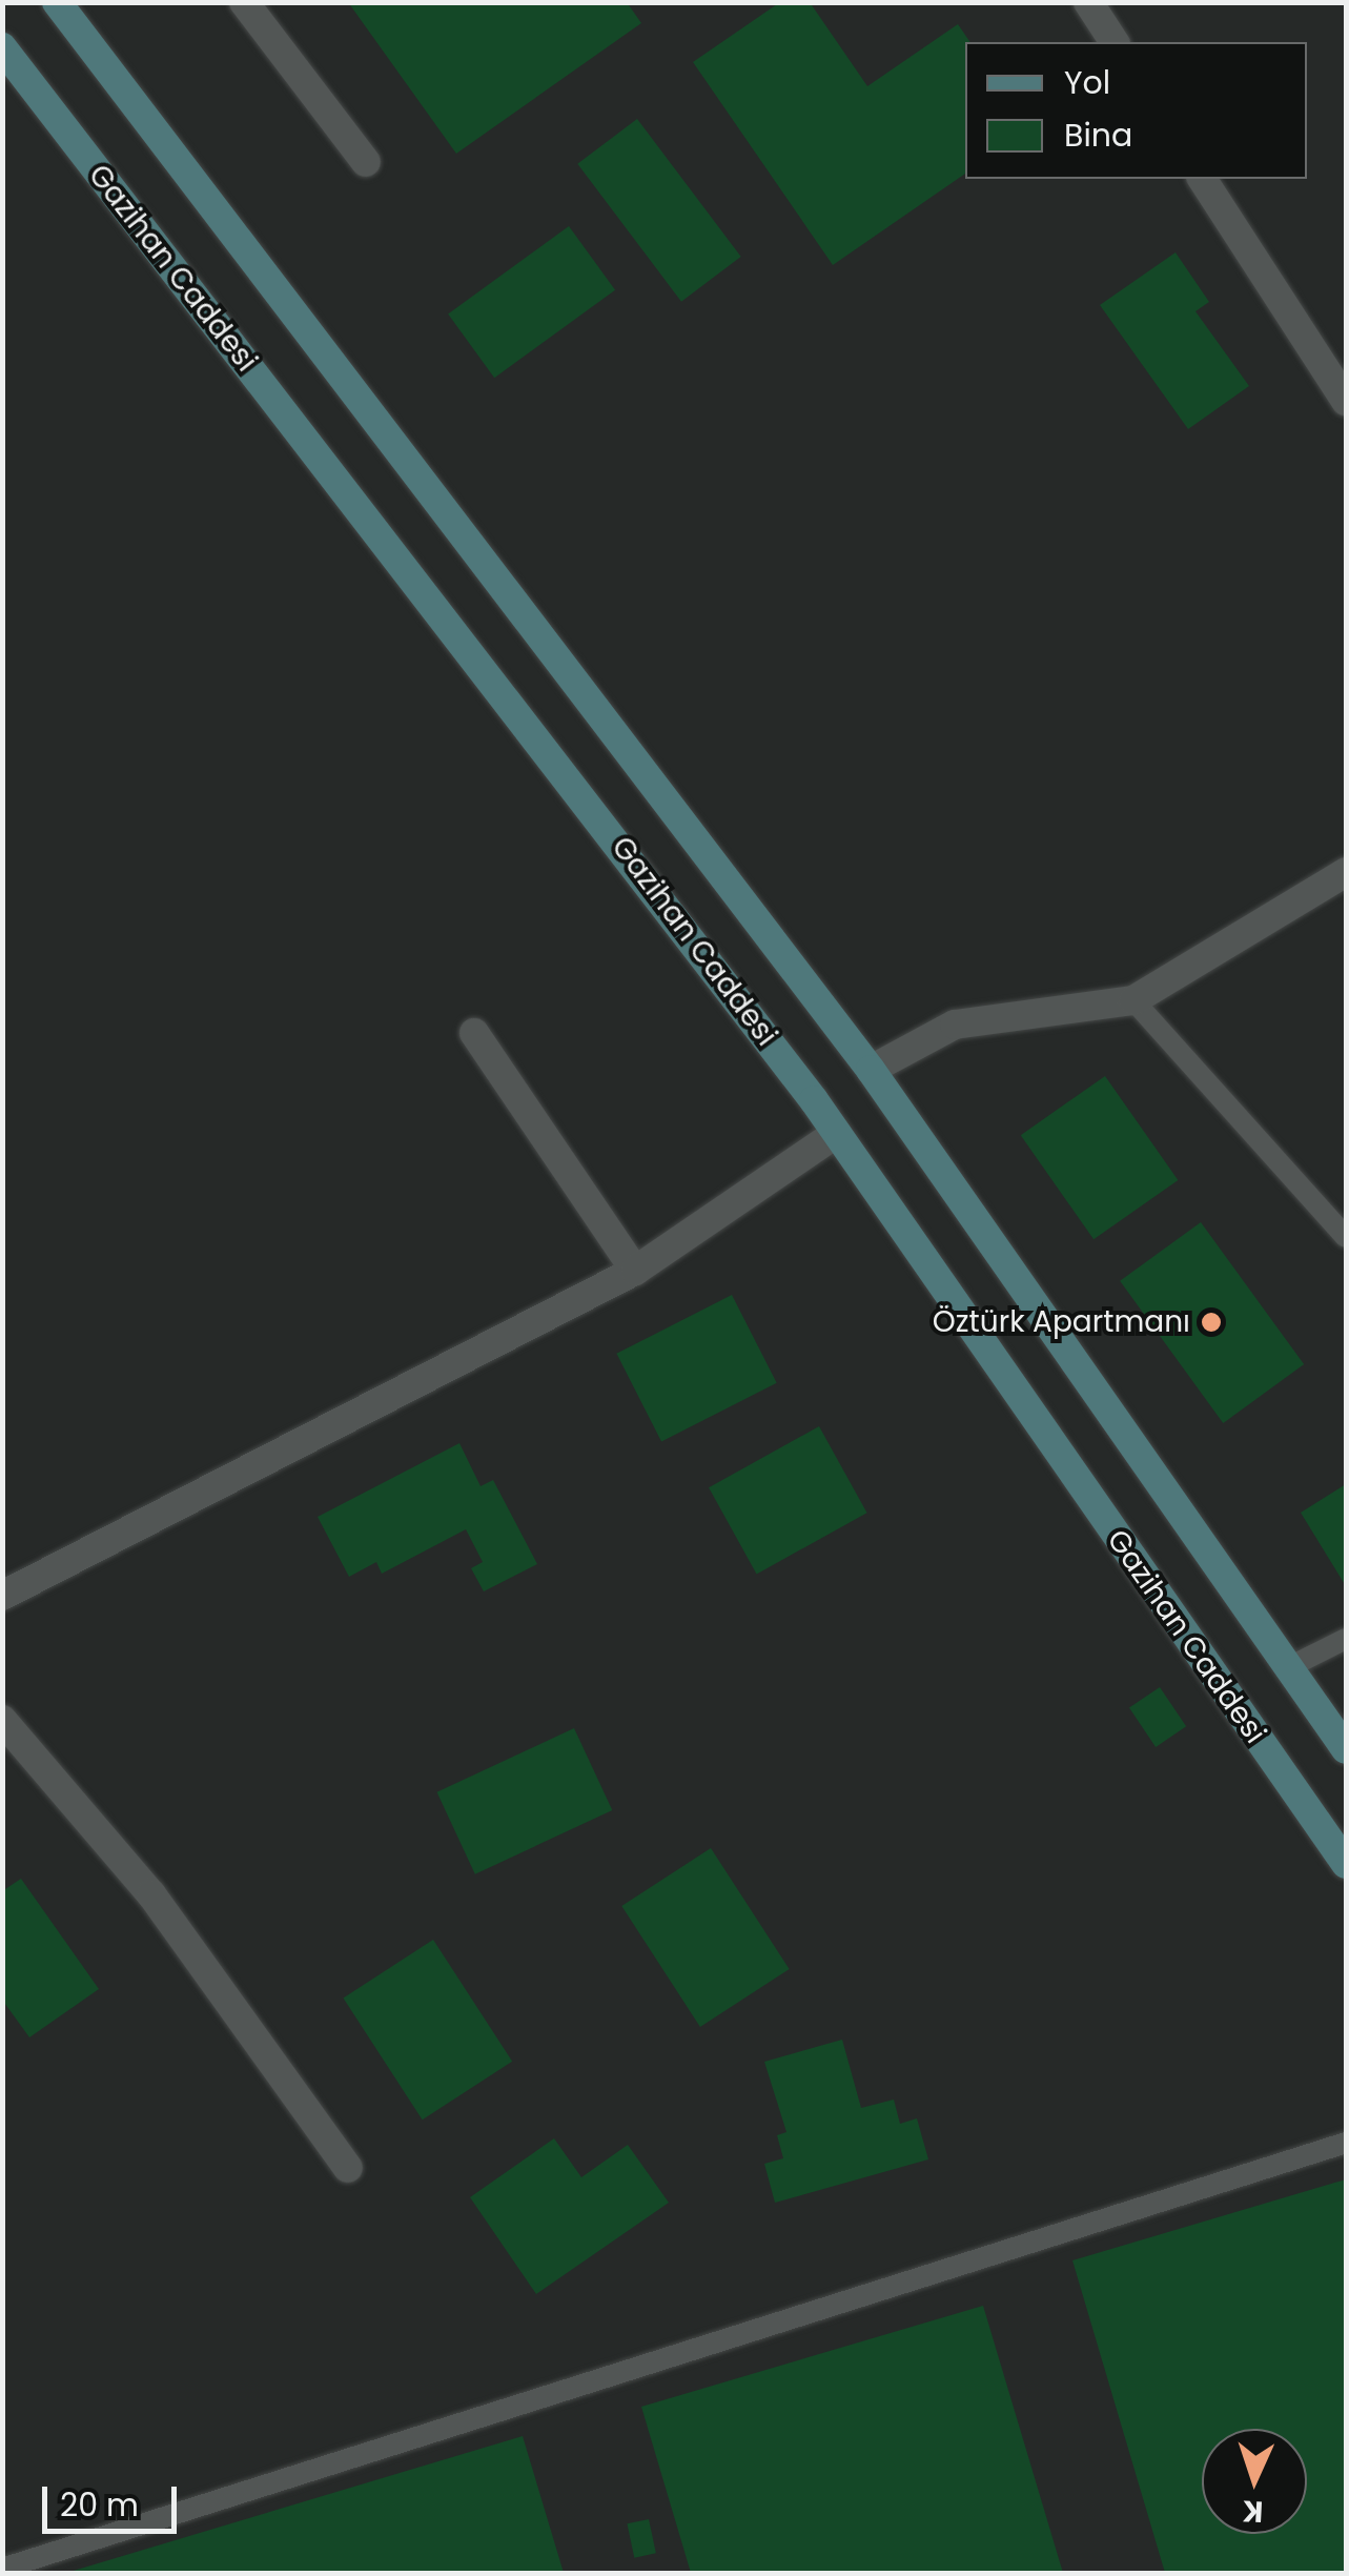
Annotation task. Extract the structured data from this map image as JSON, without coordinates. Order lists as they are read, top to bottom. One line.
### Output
{"streets":{"main road":["Gazihan Caddesi"]},"places":["Öztürk Apartmanı"],"legend":["Yol","Bina"],"scale_bar":"20 m","north":"bottom"}
